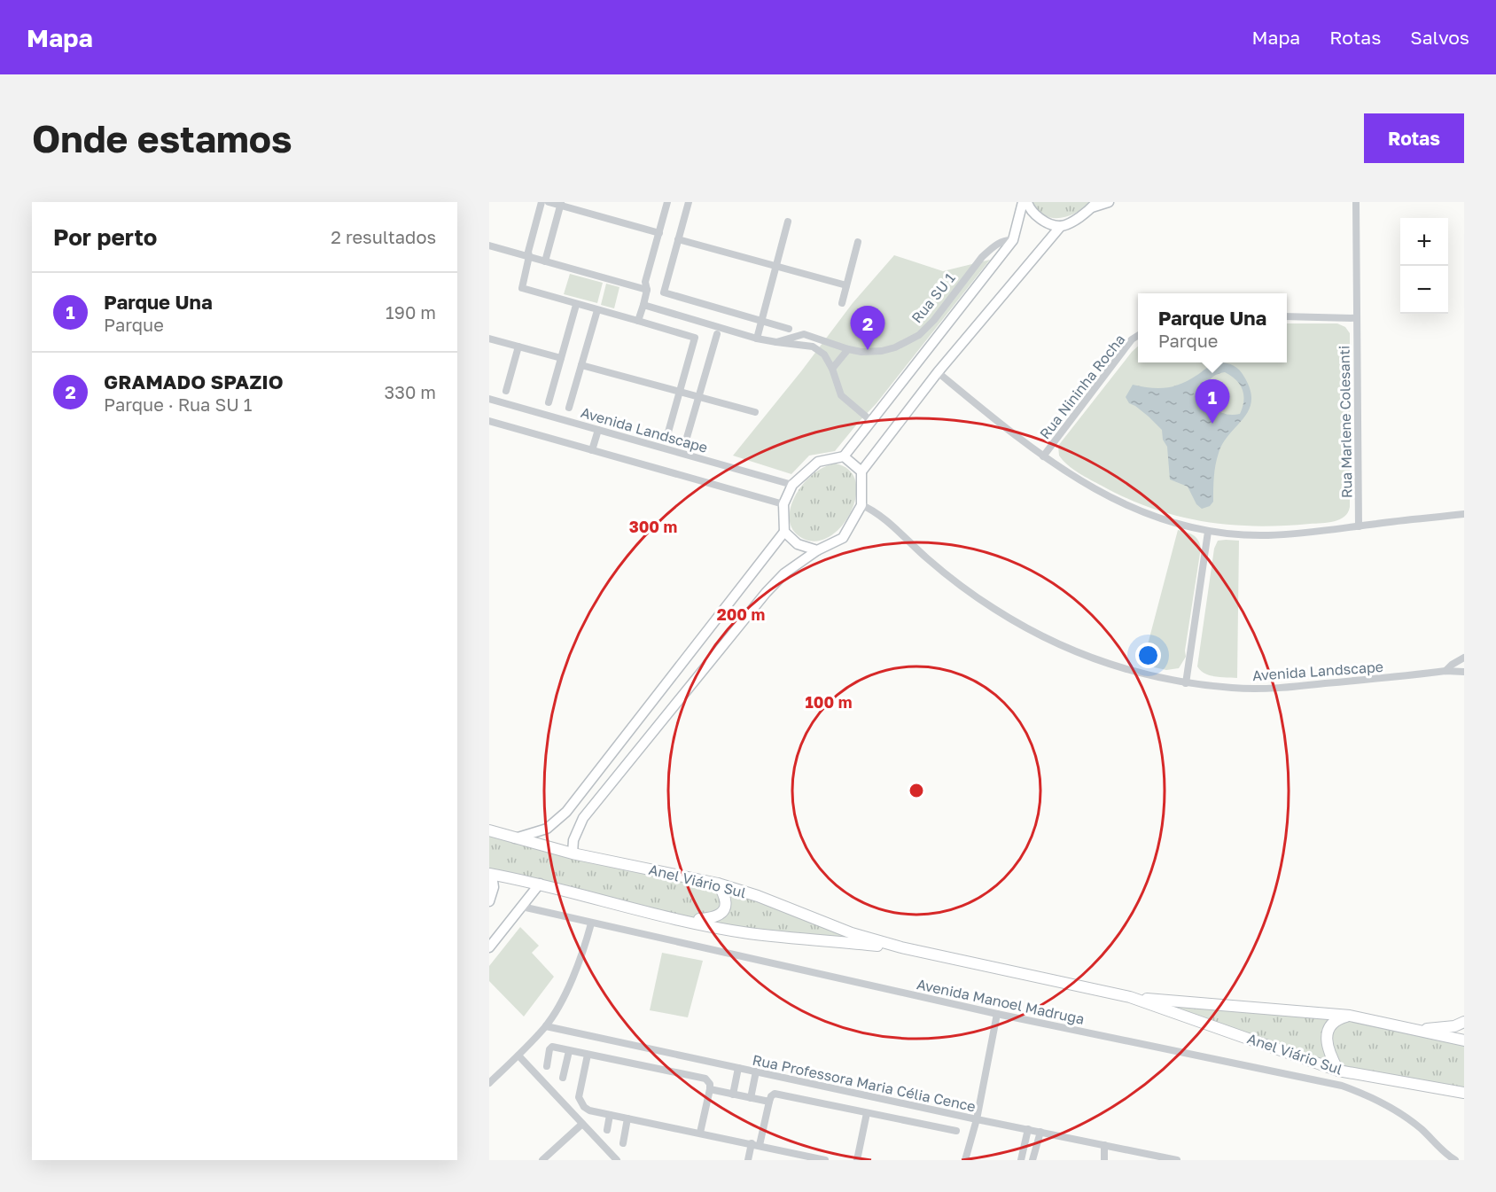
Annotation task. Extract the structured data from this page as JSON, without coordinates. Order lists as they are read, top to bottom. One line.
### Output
{"streets":{"main road":["Anel Viário Sul"],"street":["Rua SU 1","Rua Nininha Rocha","Rua Marlene Colesanti","Avenida Landscape","Avenida Manoel Madruga","Rua Professora Maria Célia Cence"]},"page":{"header":"Mapa","nav":["Mapa","Rotas","Salvos"],"buttons":"Rotas","title":"Onde estamos","heading":["Por perto","2 resultados"],"map_buttons":["+","−"],"list":[{"mark":"1","name":"Parque Una","note":"Parque","value":"190 m"},{"mark":"2","name":"GRAMADO SPAZIO","note":"Parque · Rua SU 1","value":"330 m"}],"popup":["Parque Una","Parque"],"pins":["2","1"]},"rings":["300 m","200 m","100 m"]}
